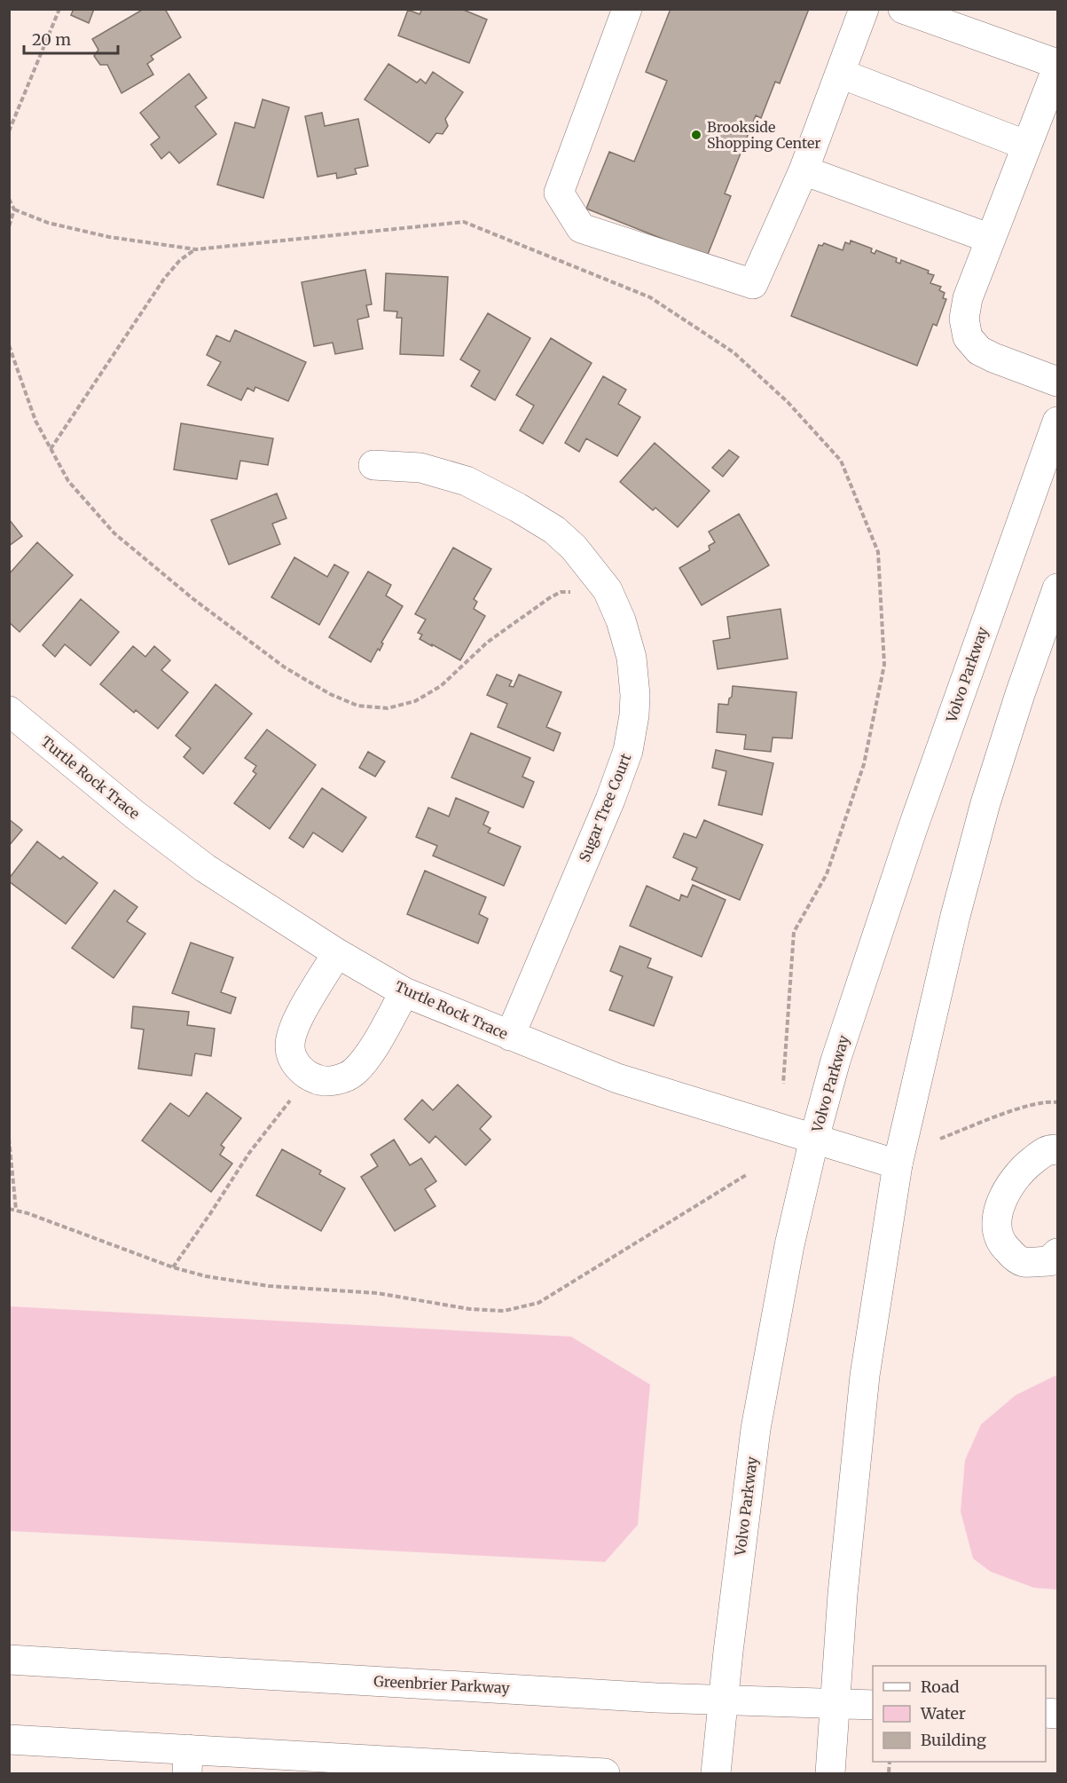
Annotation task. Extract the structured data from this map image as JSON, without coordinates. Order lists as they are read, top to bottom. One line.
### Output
{"streets":{"main road":["Volvo Parkway","Turtle Rock Trace","Sugar Tree Court","Greenbrier Parkway"]},"crossings":[["Volvo Parkway","Turtle Rock Trace"],["Volvo Parkway","Greenbrier Parkway"],["Turtle Rock Trace","Sugar Tree Court"]],"places":["Brookside Shopping Center"],"legend":["Road","Water","Building"],"scale_bar":"20 m"}
